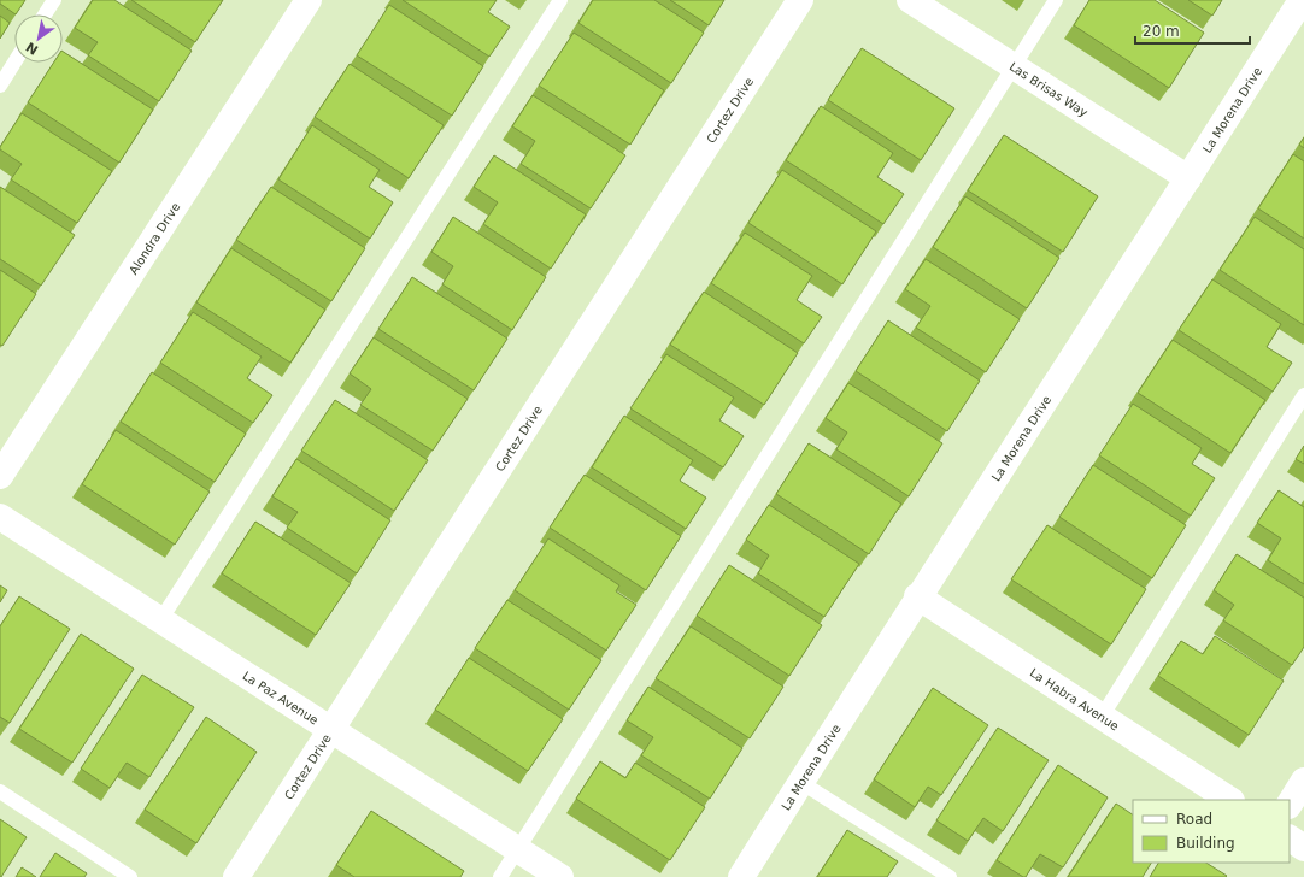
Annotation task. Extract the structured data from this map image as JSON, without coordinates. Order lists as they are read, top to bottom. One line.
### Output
{"streets":{"street":["Las Brisas Way","Cortez Drive","La Morena Drive","Alondra Drive","La Paz Avenue","La Habra Avenue"]},"crossings":[["Las Brisas Way","La Morena Drive"],["Cortez Drive","La Paz Avenue"],["La Morena Drive","La Habra Avenue"]],"legend":["Road","Building"],"scale_bar":"20 m","north":"bottom left"}
